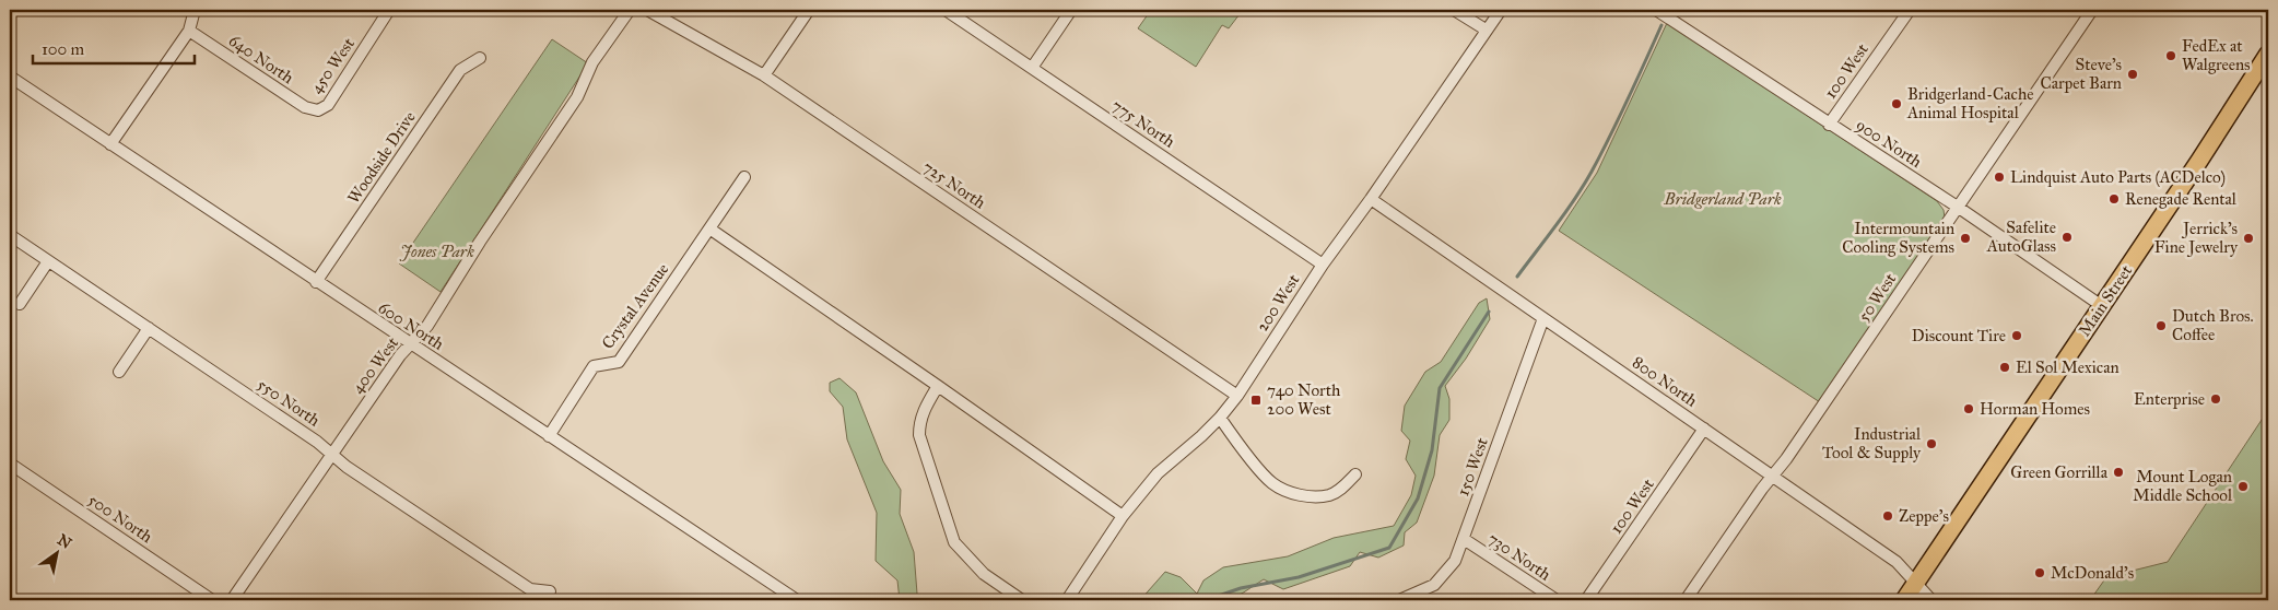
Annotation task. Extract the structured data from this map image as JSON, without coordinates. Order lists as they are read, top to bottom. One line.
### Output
{"streets":{"main road":["Main Street"],"street":["640 North","450 West","100 West","775 North","900 North","Woodside Drive","725 North","50 West","200 West","Crystal Avenue","600 North","400 West","800 North","550 North","150 West","500 North","730 North"]},"crossings":[["640 North","450 West"],["100 West","900 North"],["100 West","800 North"],["775 North","200 West"],["900 North","50 West"],["900 North","Main Street"],["Woodside Drive","600 North"],["725 North","200 West"],["50 West","800 North"],["Main Street","800 North"],["200 West","800 North"],["Crystal Avenue","600 North"],["600 North","400 West"],["400 West","550 North"],["800 North","150 West"],["150 West","730 North"]],"parks":["Bridgerland Park","Jones Park"],"places":{"other":["FedEx at Walgreens","Steve's Carpet Barn","Bridgerland-Cache Animal Hospital","Lindquist Auto Parts (ACDelco)","Renegade Rental","Safelite AutoGlass","Intermountain Cooling Systems","Jerrick's Fine Jewelry","Dutch Bros. Coffee","Discount Tire","El Sol Mexican","Enterprise","Horman Homes","Industrial Tool & Supply","Green Gorrilla","Mount Logan Middle School","Zeppe's","McDonald's"],"transit":["740 North 200 West"]},"scale_bar":"100 m","north":"top right"}
